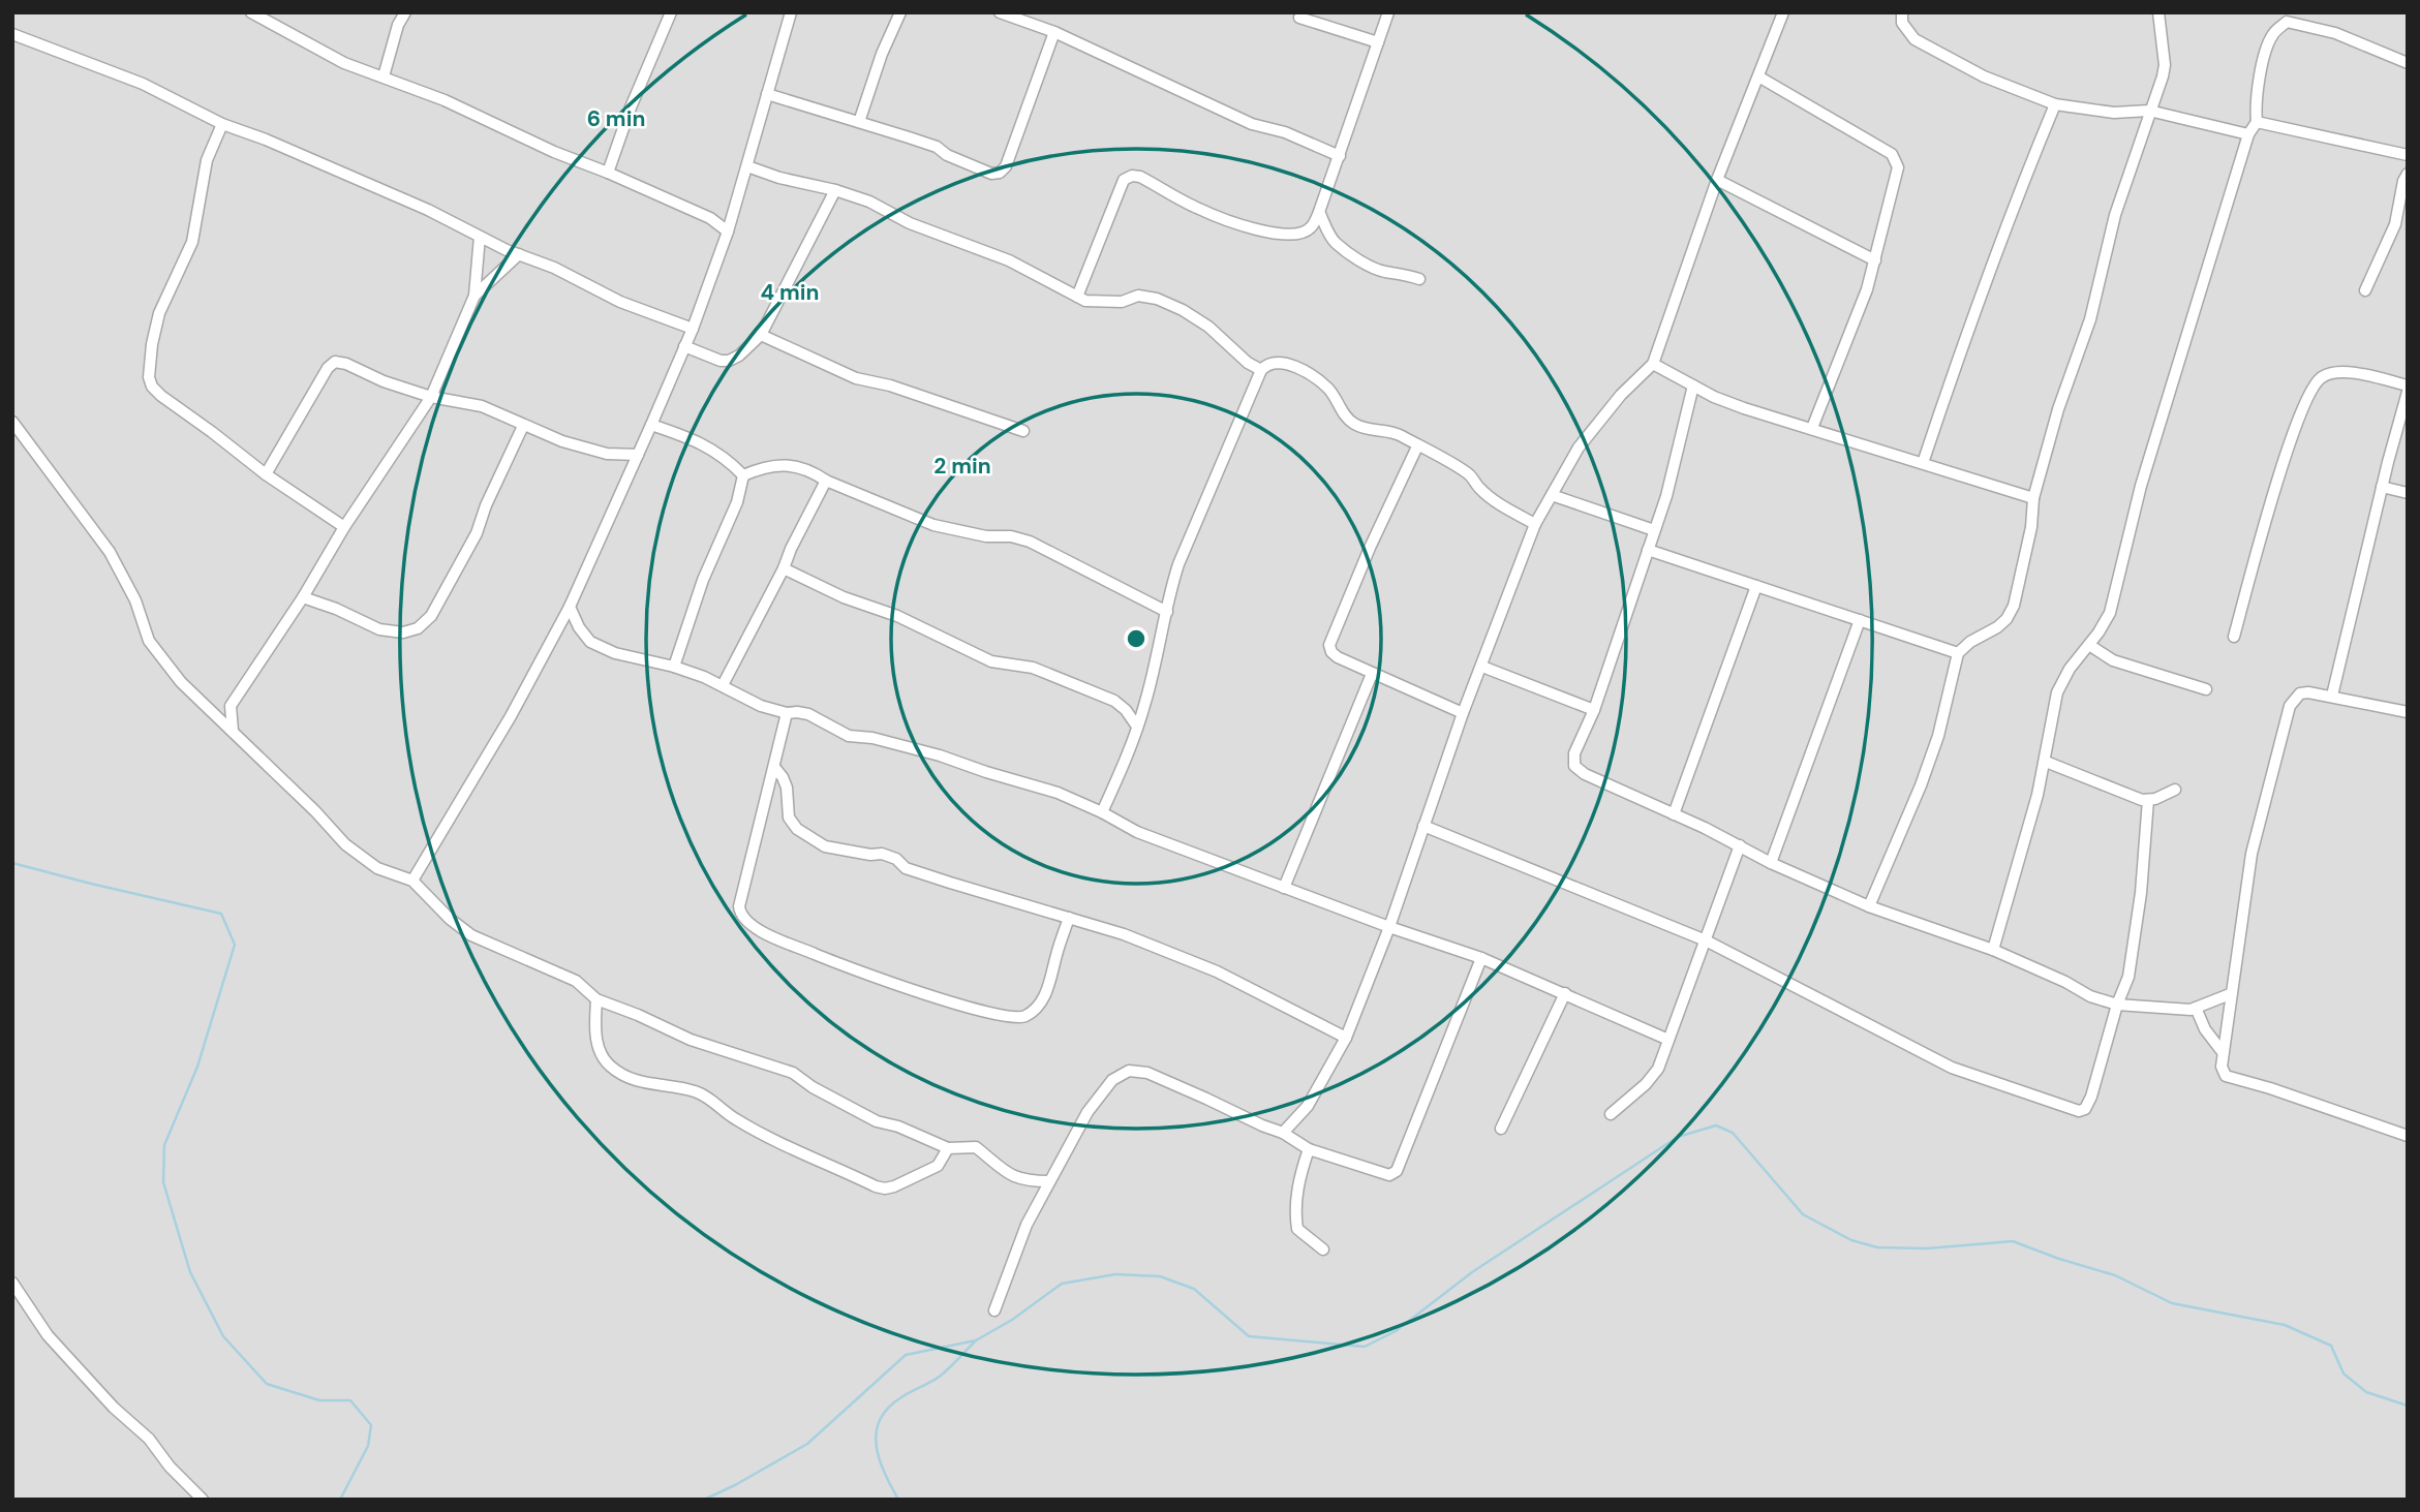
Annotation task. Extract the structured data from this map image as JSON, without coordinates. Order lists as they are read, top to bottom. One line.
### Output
{"rings":["6 min","4 min","2 min"]}
